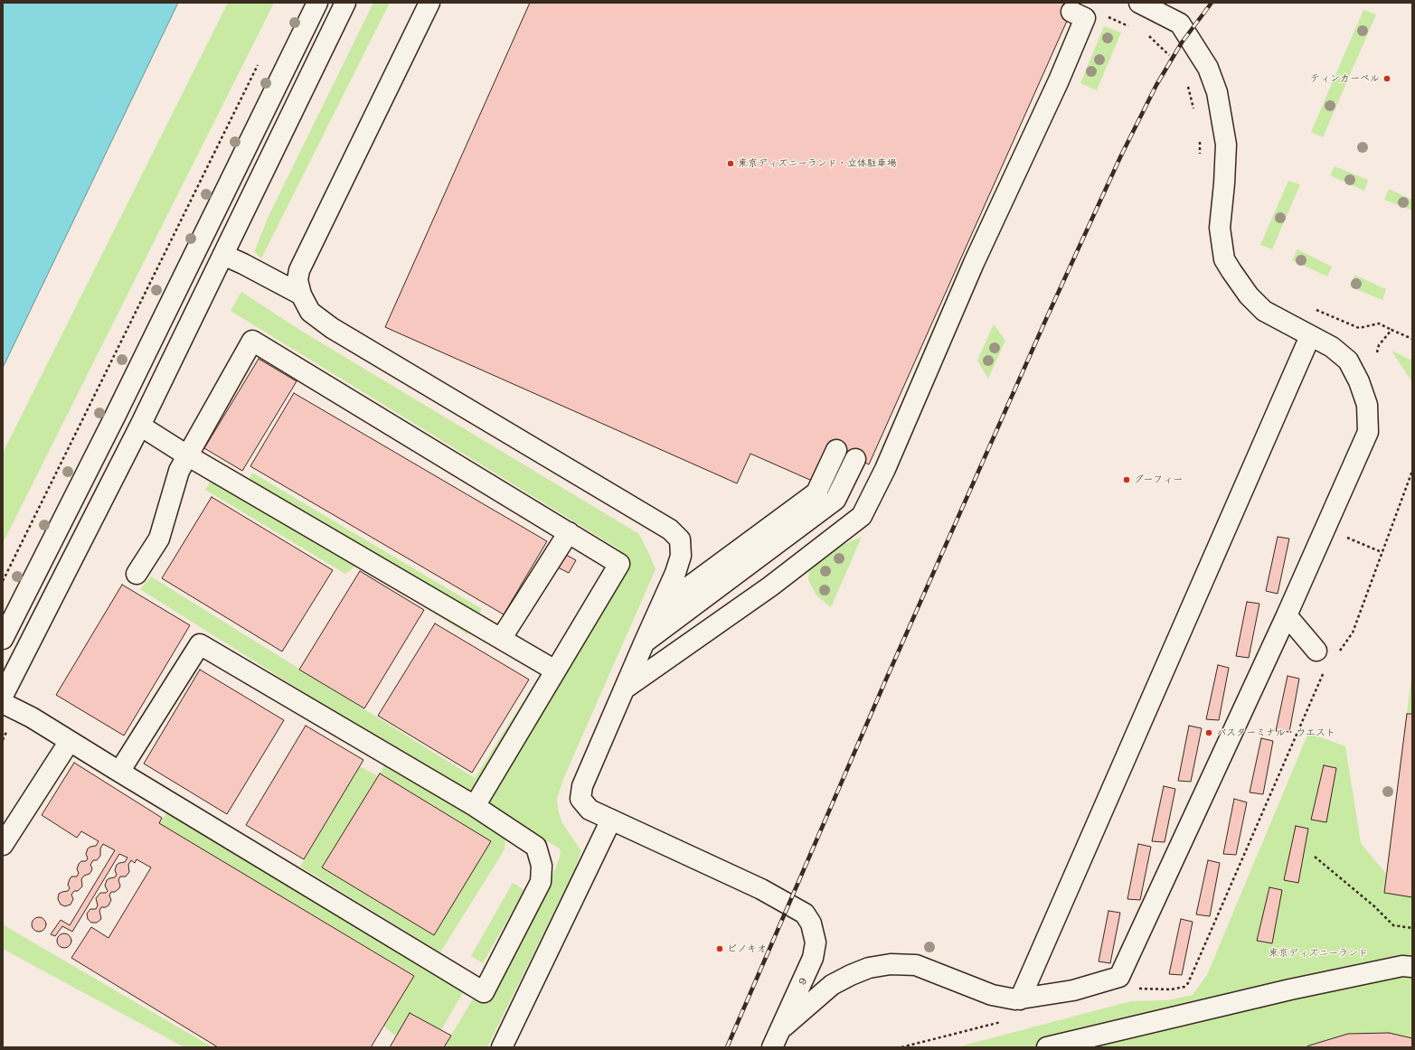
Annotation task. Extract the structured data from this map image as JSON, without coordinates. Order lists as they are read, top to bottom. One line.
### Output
{"streets":{"street":["9"]},"parks":["東京ディズニーランド"],"places":["ティンカーベル","東京ディズニーランド・立体駐車場","グーフィー","バスターミナル・ウエスト","ピノキオ"]}
